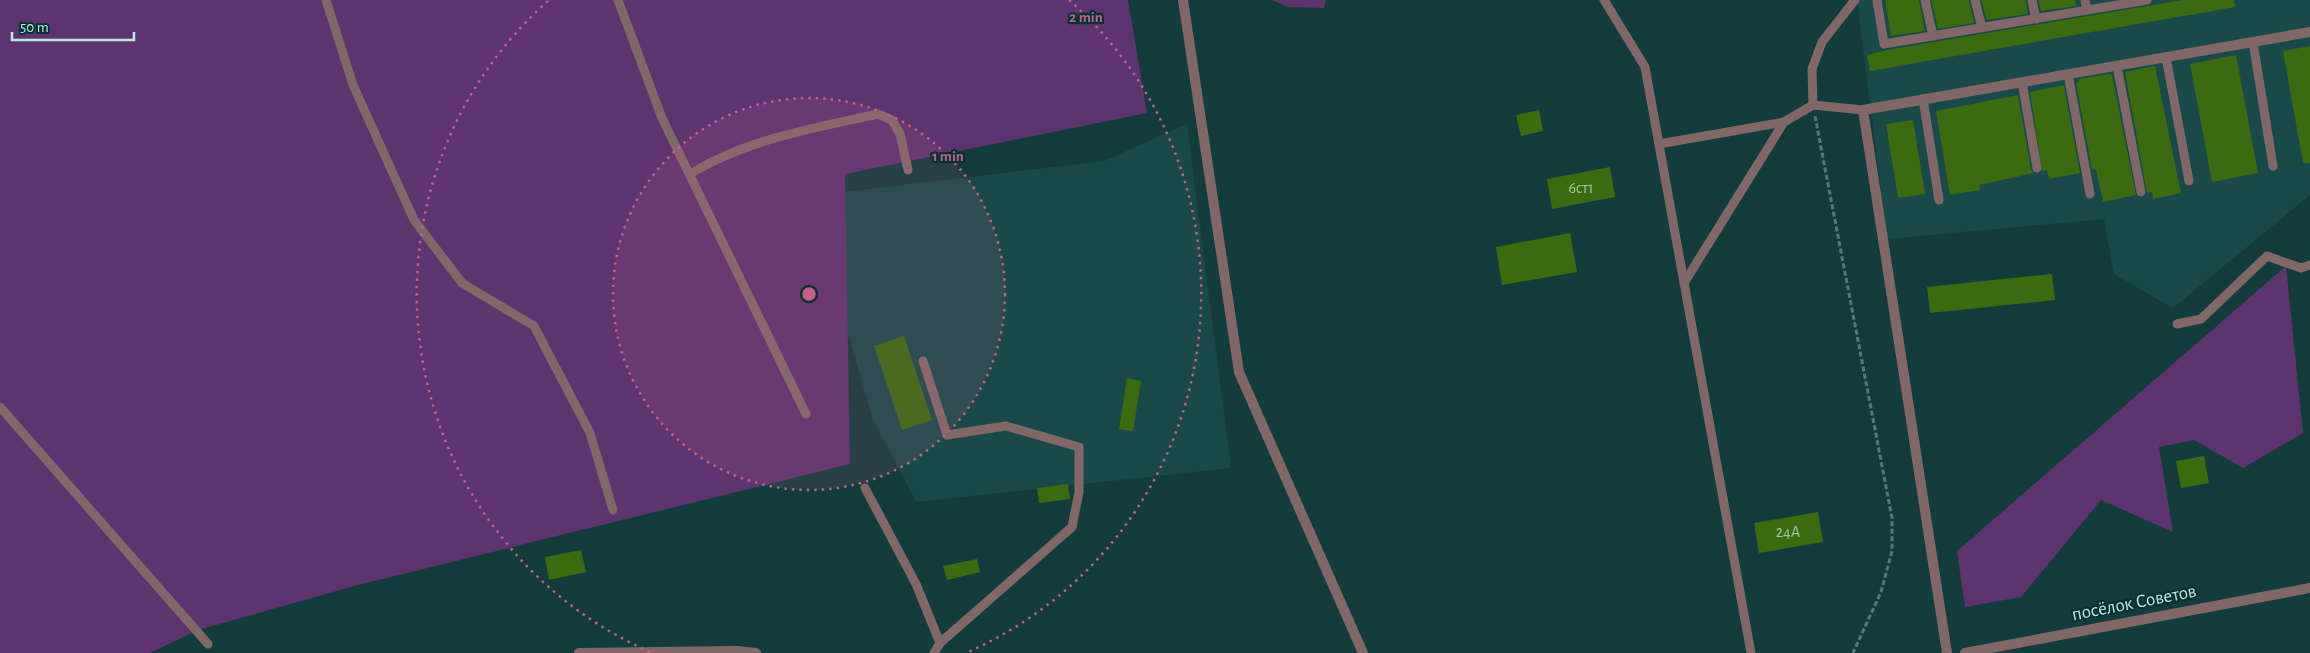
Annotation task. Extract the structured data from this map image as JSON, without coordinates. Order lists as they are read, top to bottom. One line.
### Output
{"streets":{"street":["посёлок Советов"]},"house_numbers":["6ст1","24А"],"scale_bar":"50 m","rings":["2 min","1 min"]}
